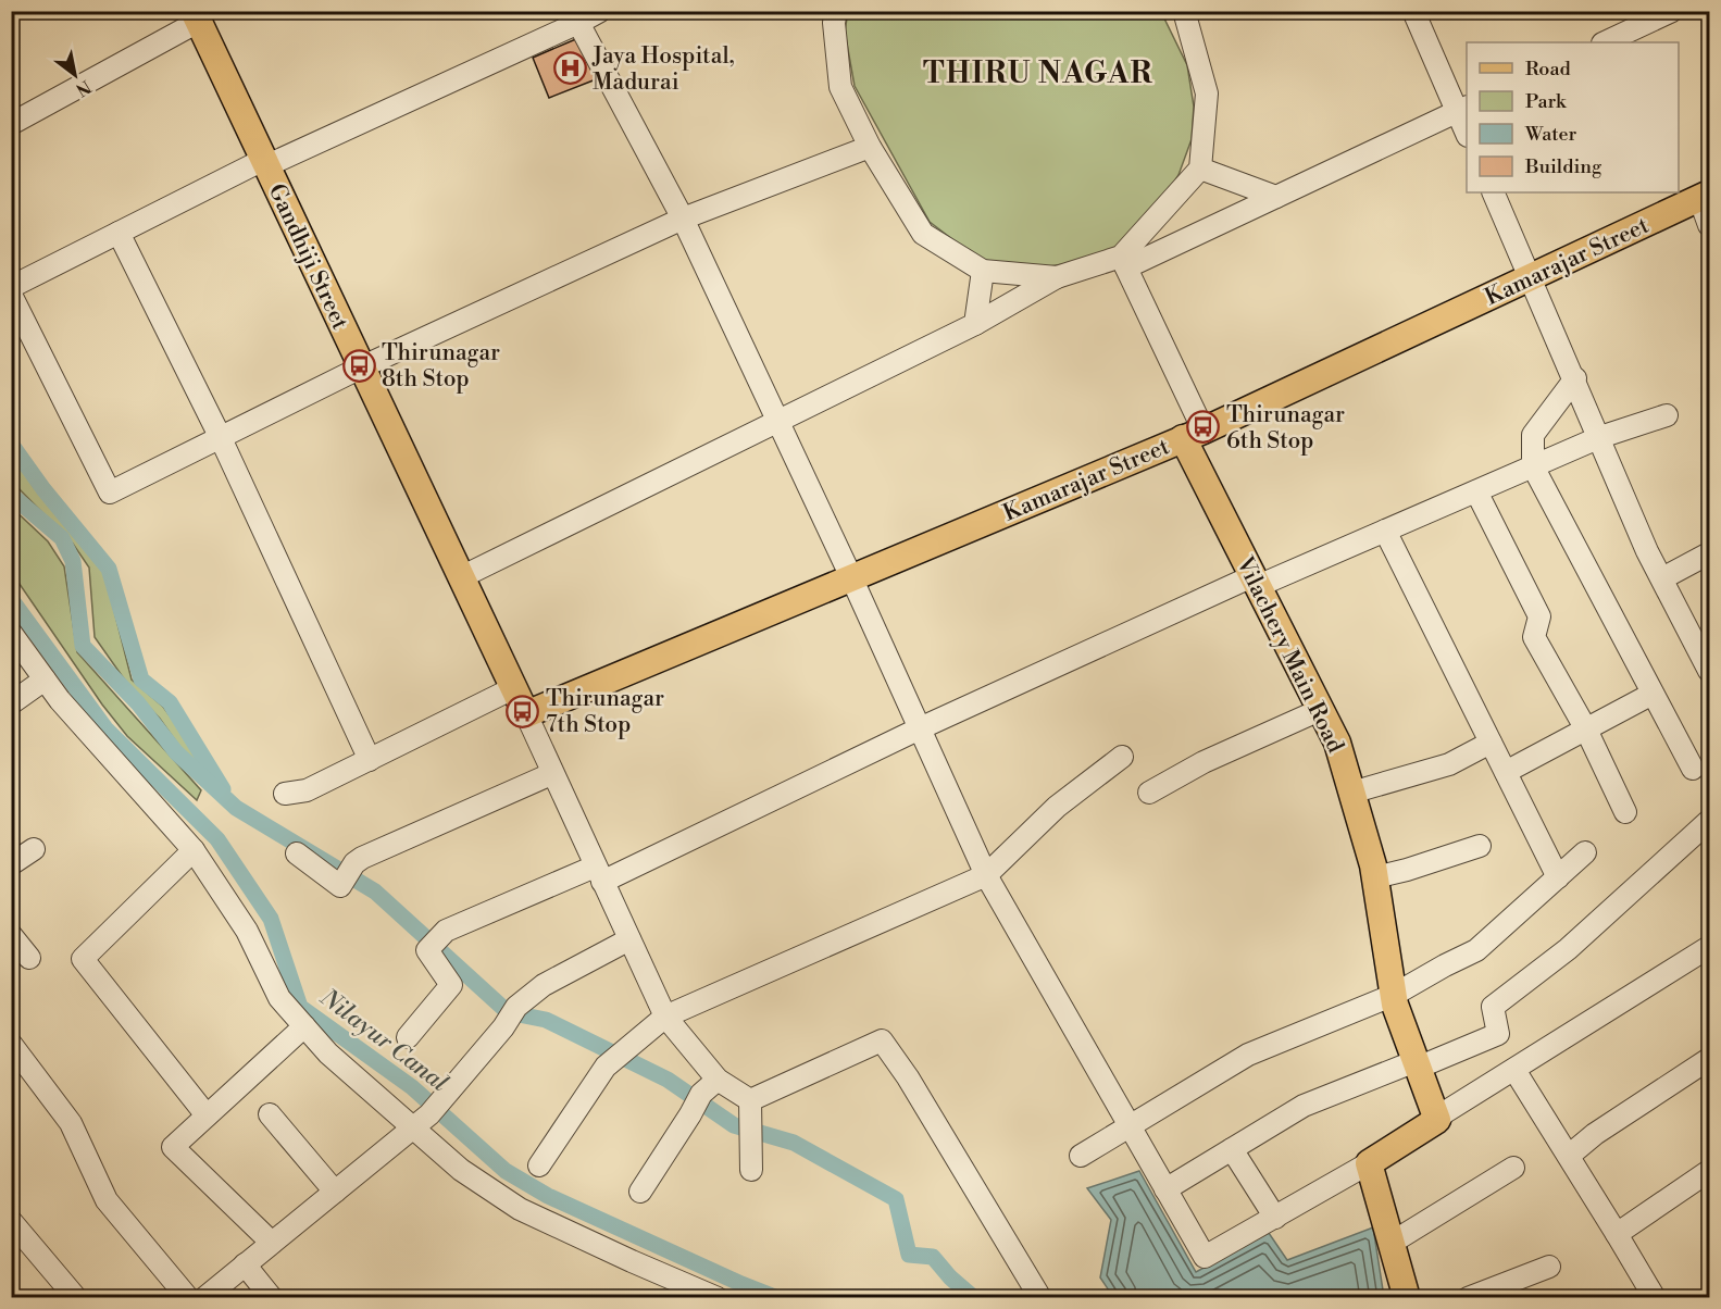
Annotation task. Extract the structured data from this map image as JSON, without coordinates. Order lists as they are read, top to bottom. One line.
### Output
{"streets":{"main road":["Gandhiji Street","Kamarajar Street","Vilachery Main Road"]},"crossings":[["Gandhiji Street","Kamarajar Street"],["Kamarajar Street","Vilachery Main Road"]],"districts":["THIRU NAGAR"],"water":["Nilayur Canal"],"places":{"hospital":["Jaya Hospital, Madurai"],"bus stop":["Thirunagar 8th Stop","Thirunagar 6th Stop","Thirunagar 7th Stop"]},"legend":["Road","Park","Water","Building"],"north":"bottom right"}
